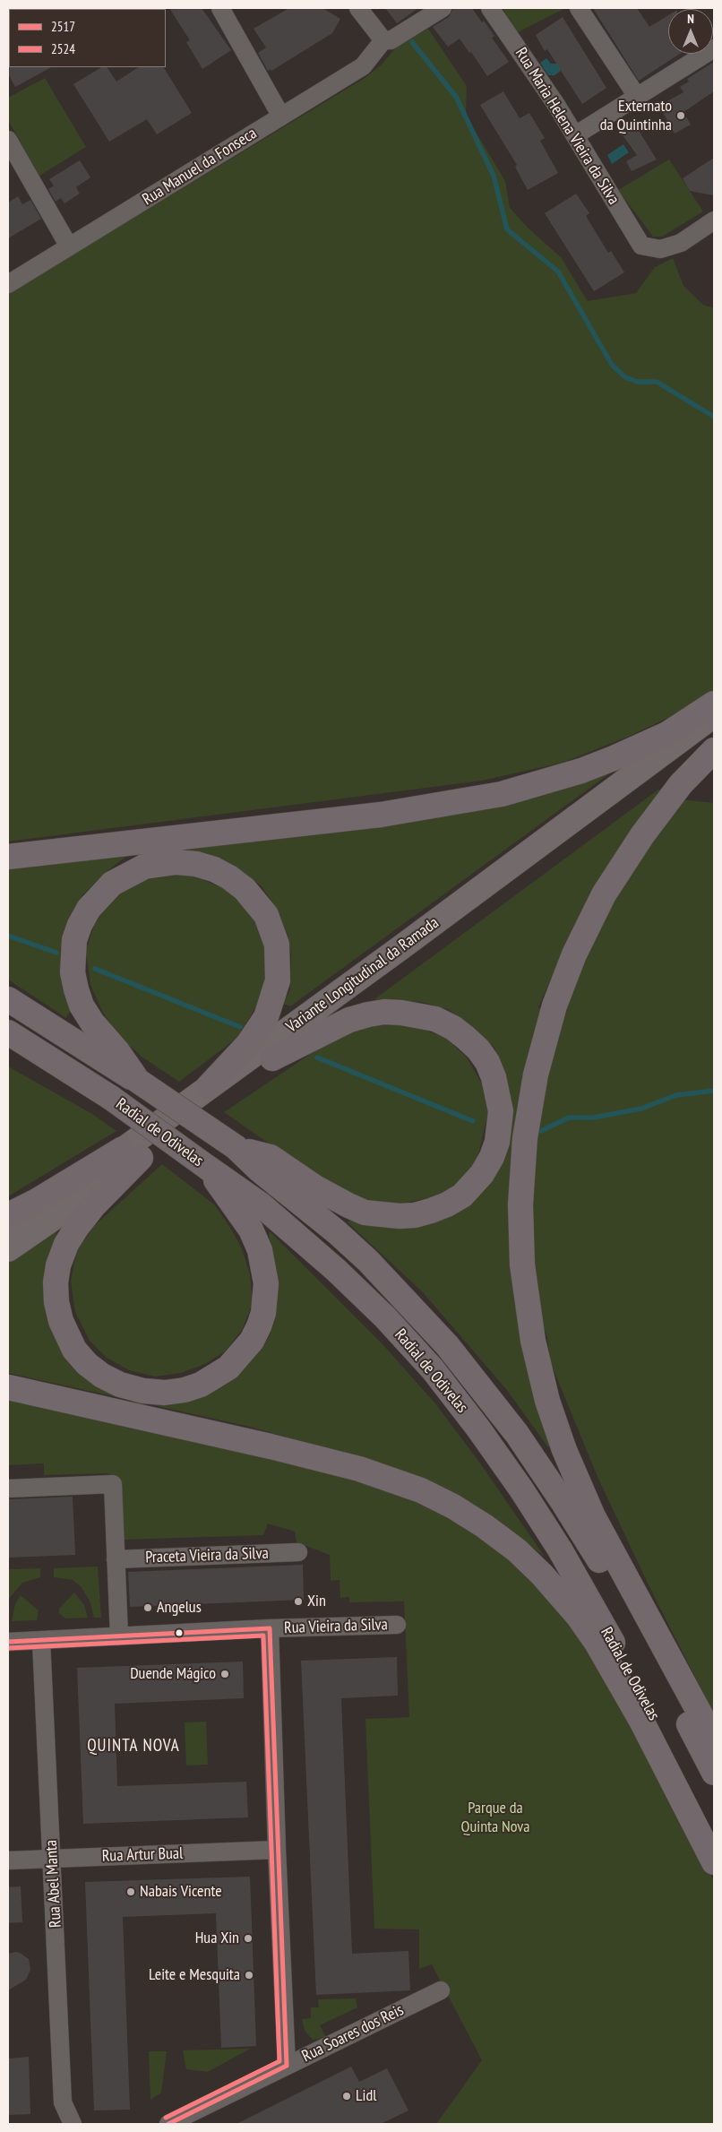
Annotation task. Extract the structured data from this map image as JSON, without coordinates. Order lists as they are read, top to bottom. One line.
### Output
{"streets":{"highway":["Radial de Odivelas"],"main road":["Variante Longitudinal da Ramada"],"street":["Rua Maria Helena Vieira da Silva","Rua Manuel da Fonseca","Praceta Vieira da Silva","Rua Vieira da Silva","Rua Artur Bual","Rua Abel Manta","Rua Soares dos Reis"]},"crossings":[["Rua Vieira da Silva","Rua Abel Manta"],["Rua Artur Bual","Rua Abel Manta"]],"districts":["QUINTA NOVA"],"parks":["Parque da Quinta Nova"],"places":["Externato da Quintinha","Xin","Angelus","Duende Mágico","Nabais Vicente","Hua Xin","Leite e Mesquita","Lidl"],"lines":["transit line 2517","transit line 2524"],"legend":["2517","2524"],"north":"top"}
